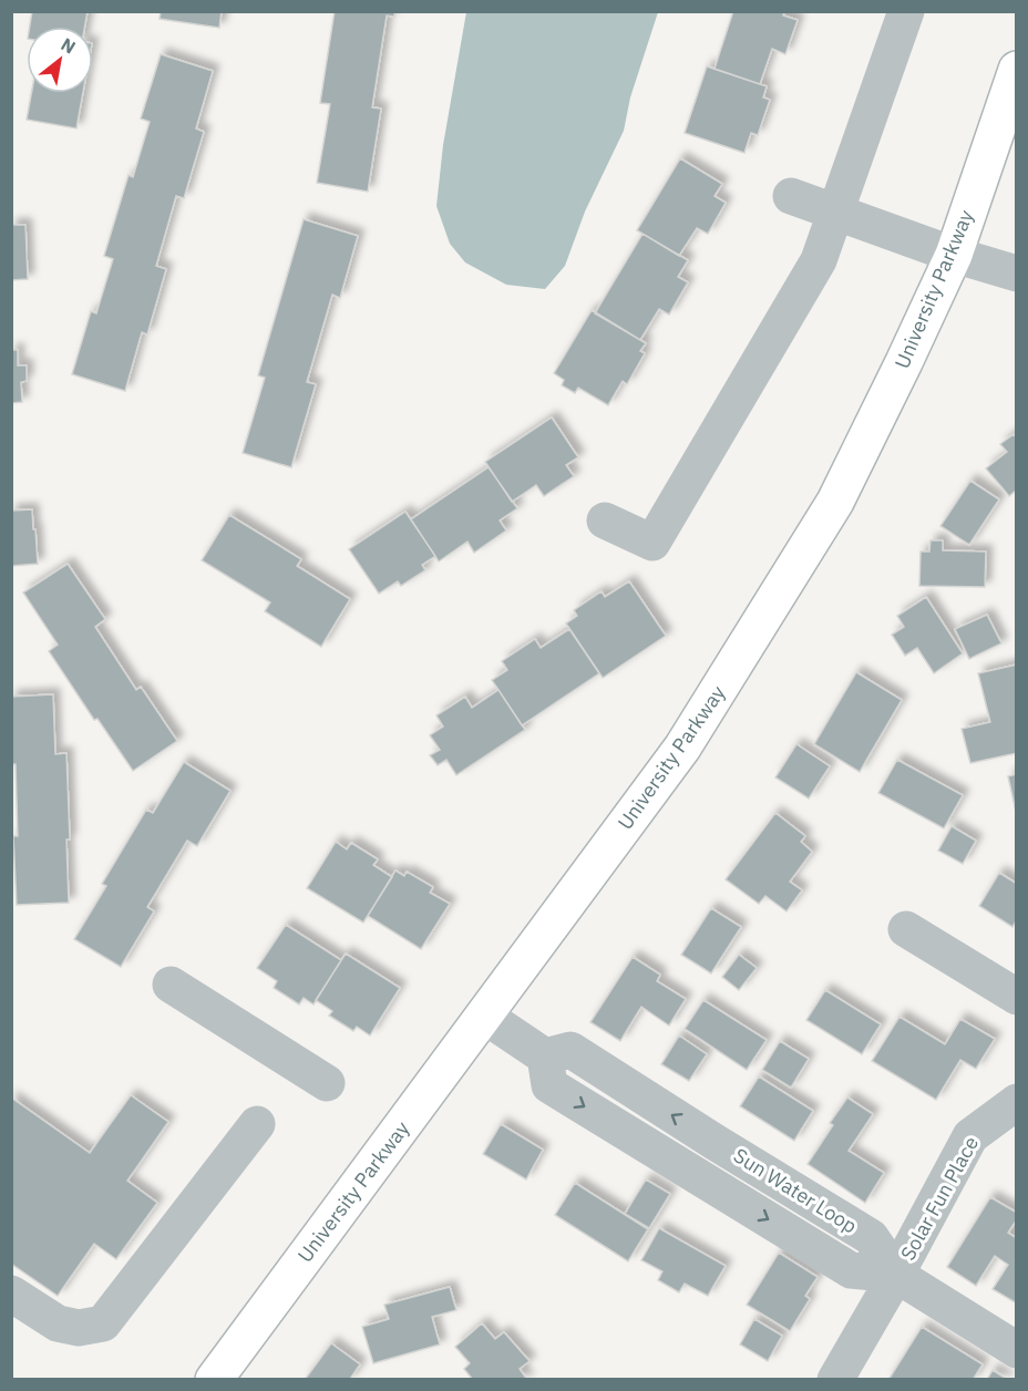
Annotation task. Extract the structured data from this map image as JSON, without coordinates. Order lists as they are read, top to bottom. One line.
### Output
{"streets":{"main road":["University Parkway"],"street":["Sun Water Loop","Solar Fun Place"]},"crossings":[["Sun Water Loop","Solar Fun Place"]],"north":"top right"}
